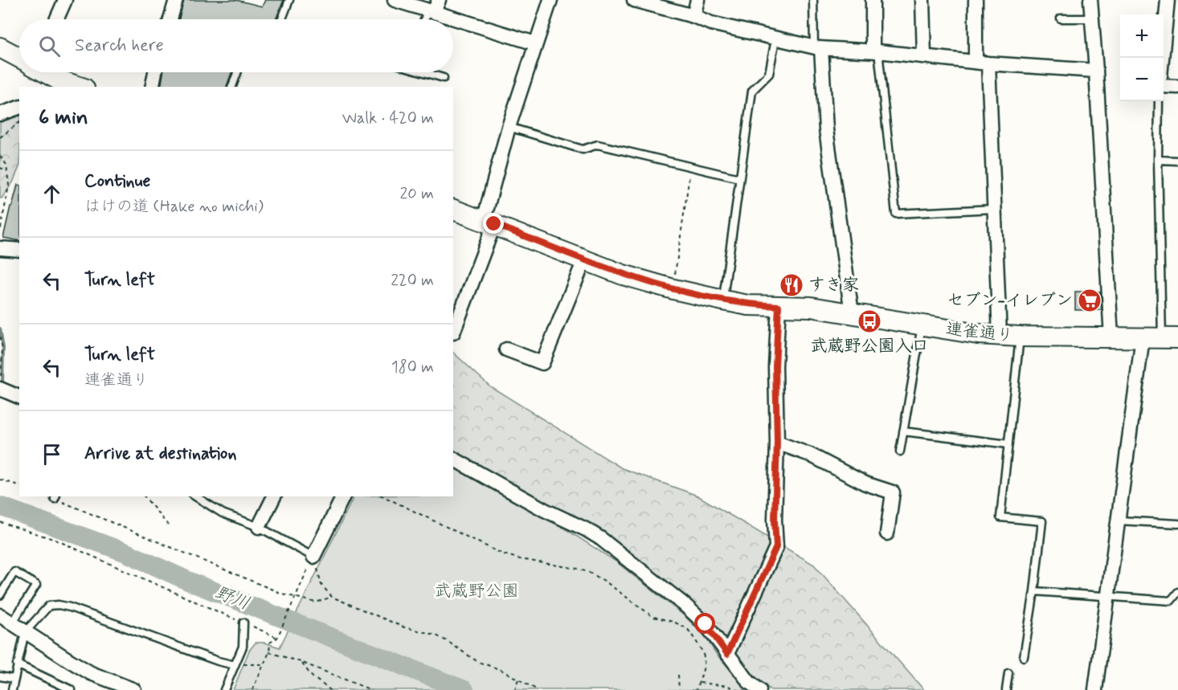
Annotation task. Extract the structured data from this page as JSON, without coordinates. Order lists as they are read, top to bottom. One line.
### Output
{"streets":{"main road":["連雀通り"]},"water":["野川"],"parks":["武蔵野公園"],"places":{"restaurant":["すき家"],"supermarket":["セブン-イレブン"],"bus stop":["武蔵野公園入口"]},"page":{"map_buttons":["+","−"],"search":"Search here","heading":["6 min","Walk · 420 m"],"list":[["Continue","はけの道 (Hake no michi)","20 m"],["Turn left","220 m"],["Turn left","連雀通り","180 m"],"Arrive at destination"]}}
